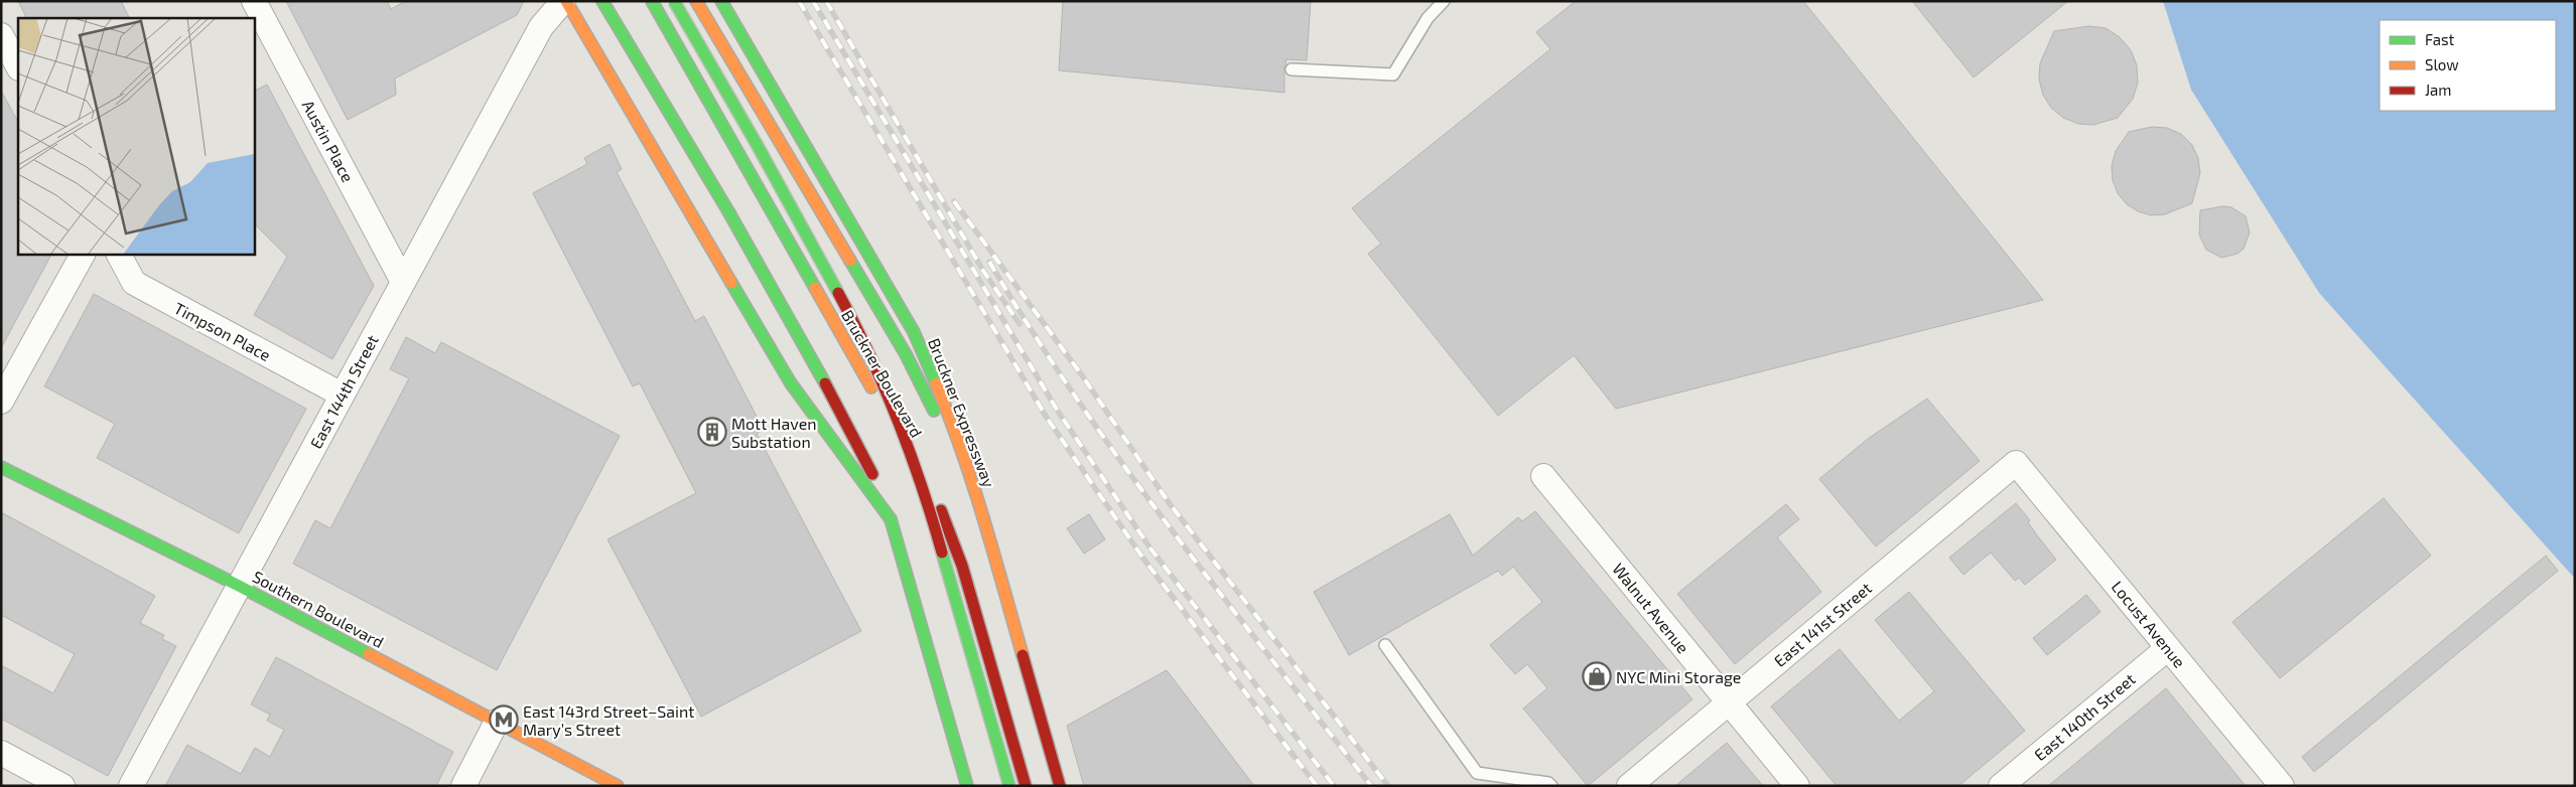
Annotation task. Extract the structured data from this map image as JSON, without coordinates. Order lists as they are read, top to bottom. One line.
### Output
{"streets":{"main road":["Bruckner Boulevard","Bruckner Expressway","Southern Boulevard"],"street":["Austin Place","Timpson Place","East 144th Street","Walnut Avenue","East 141st Street","Locust Avenue","East 140th Street"]},"crossings":[["Austin Place","East 144th Street"],["Timpson Place","East 144th Street"],["East 144th Street","Southern Boulevard"],["Walnut Avenue","East 141st Street"],["East 141st Street","Locust Avenue"],["Locust Avenue","East 140th Street"]],"places":{"building":["Mott Haven Substation"],"shop":["NYC Mini Storage"],"metro station":["East 143rd Street–Saint Mary’s Street"]},"legend":["Fast","Slow","Jam"]}
